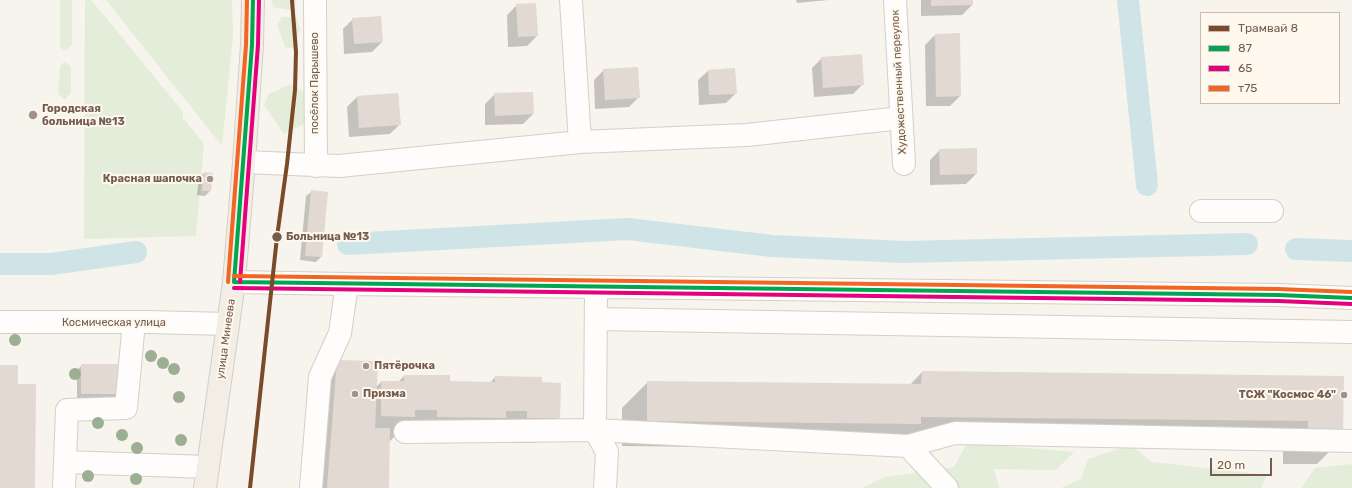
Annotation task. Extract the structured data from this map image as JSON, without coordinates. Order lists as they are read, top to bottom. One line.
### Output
{"streets":{"main road":["улица Минеева"],"street":["Художественный переулок","посёлок Парышево","Космическая улица"]},"crossings":[["Космическая улица","улица Минеева"]],"places":["Городская больница №13","Красная шапочка","Больница №13","Пятёрочка","Призма","ТСЖ \"Космос 46\""],"lines":["tram line 8","transit line 87","transit line 65","transit line т75"],"legend":["Трамвай 8","87","65","т75"],"scale_bar":"20 m"}
